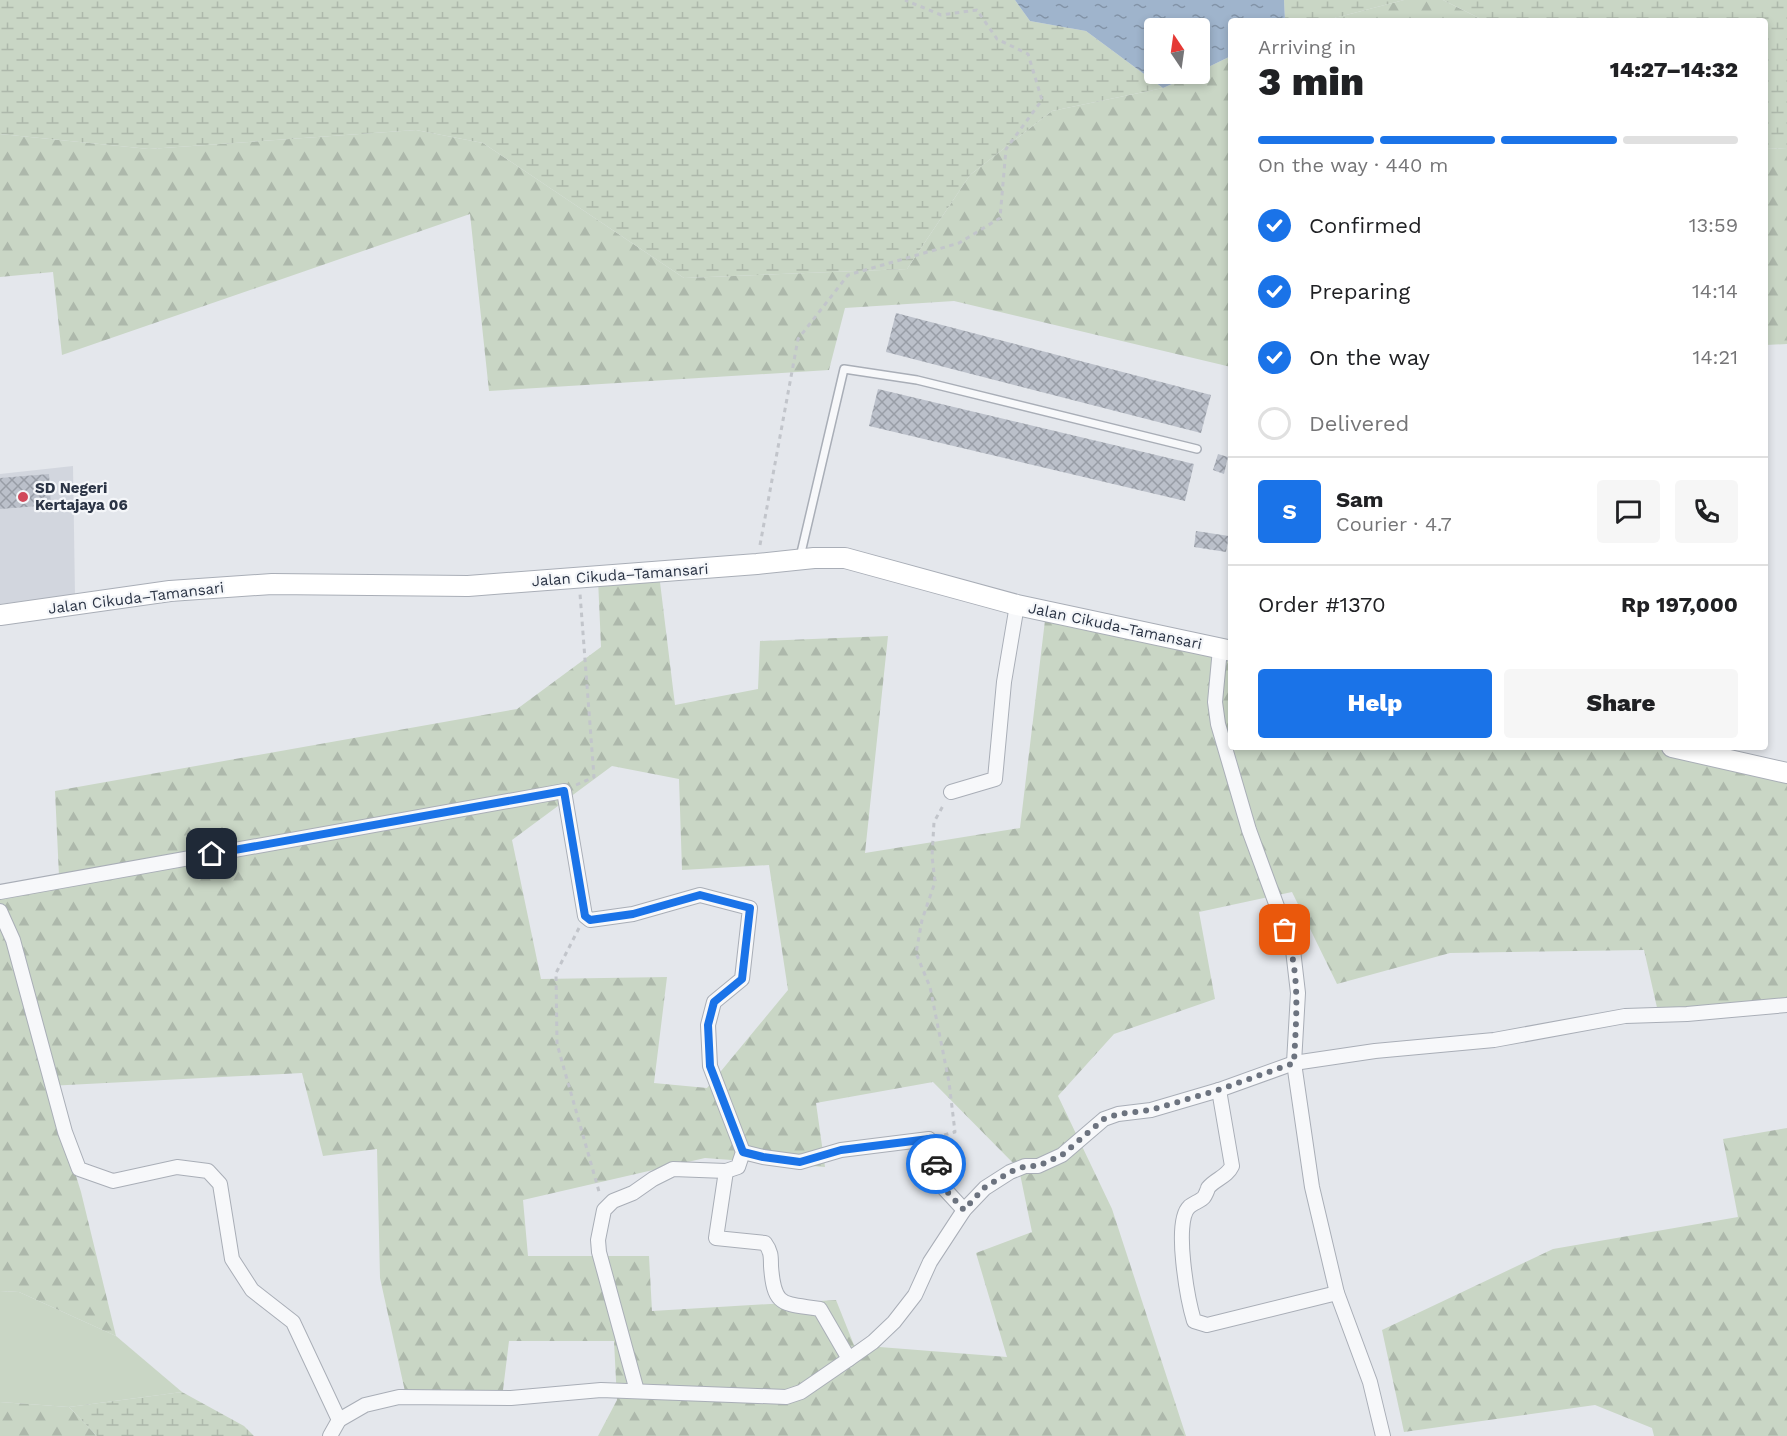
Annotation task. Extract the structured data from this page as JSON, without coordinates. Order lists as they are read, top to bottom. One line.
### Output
{"streets":{"street":["Jalan Cikuda–Tamansari"]},"places":["SD Negeri Kertajaya 06"],"north":"top","page":{"heading":["3 min","Arriving in","14:27–14:32"],"panel":["Sam","Courier · 4.7","Order #1370","Rp 197,000"],"bar":"On the way · 440 m","list":[["Confirmed","13:59"],["Preparing","14:14"],["On the way","14:21"],"Delivered"],"round":"S","buttons":["Help","Share"]}}
